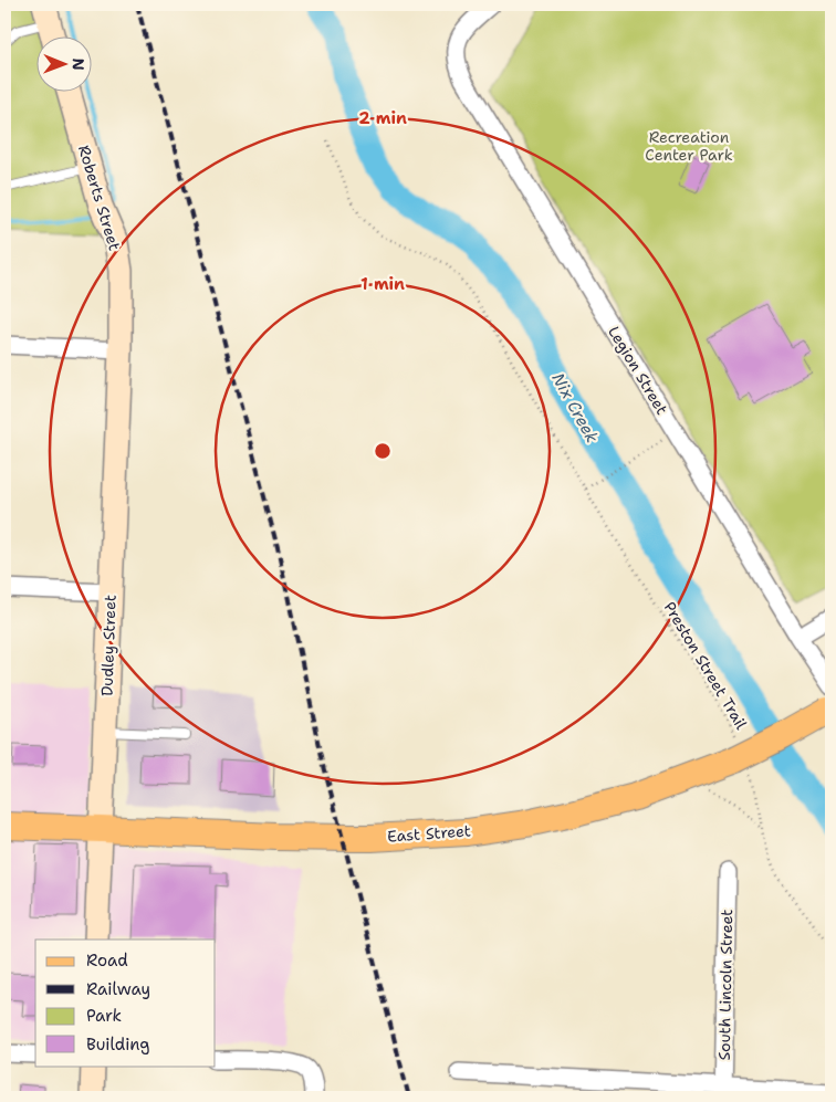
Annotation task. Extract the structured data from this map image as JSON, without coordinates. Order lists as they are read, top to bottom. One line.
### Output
{"streets":{"main road":["East Street"],"street":["Roberts Street","Legion Street","Dudley Street","South Lincoln Street"],"path":["Preston Street Trail"]},"crossings":[["Roberts Street","Dudley Street"],["Legion Street","East Street"],["Dudley Street","East Street"],["Preston Street Trail","East Street"]],"water":["Nix Creek"],"parks":["Recreation Center Park"],"legend":["Road","Railway","Park","Building"],"north":"right","rings":["2 min","1 min"]}
